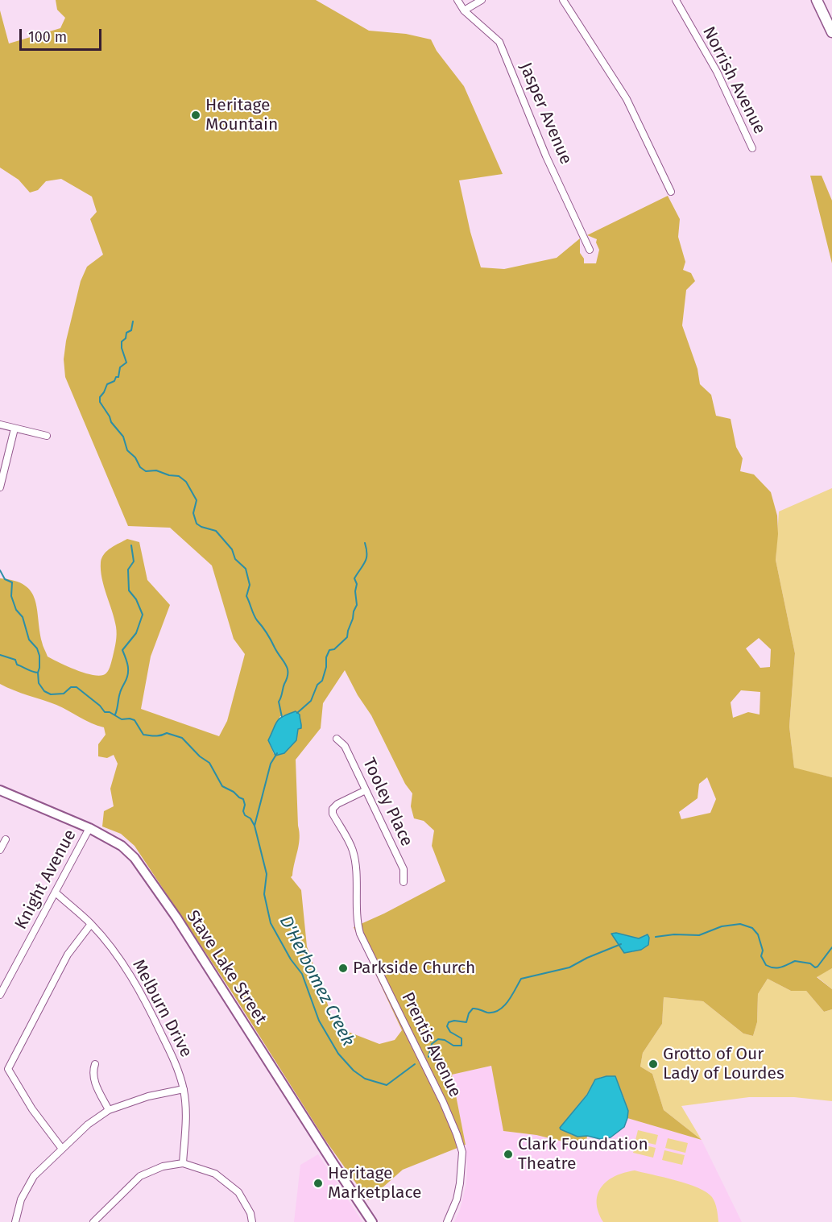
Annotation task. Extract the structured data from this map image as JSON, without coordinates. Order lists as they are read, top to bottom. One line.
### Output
{"streets":{"main road":["Stave Lake Street"],"street":["Norrish Avenue","Jasper Avenue","Tooley Place","Knight Avenue","Melburn Drive","Prentis Avenue"]},"crossings":[["Tooley Place","Prentis Avenue"],["Knight Avenue","Stave Lake Street"],["Knight Avenue","Melburn Drive"]],"water":["D'Herbomez Creek"],"places":["Heritage Mountain","Parkside Church","Grotto of Our Lady of Lourdes","Clark Foundation Theatre","Heritage Marketplace"],"scale_bar":"100 m"}
